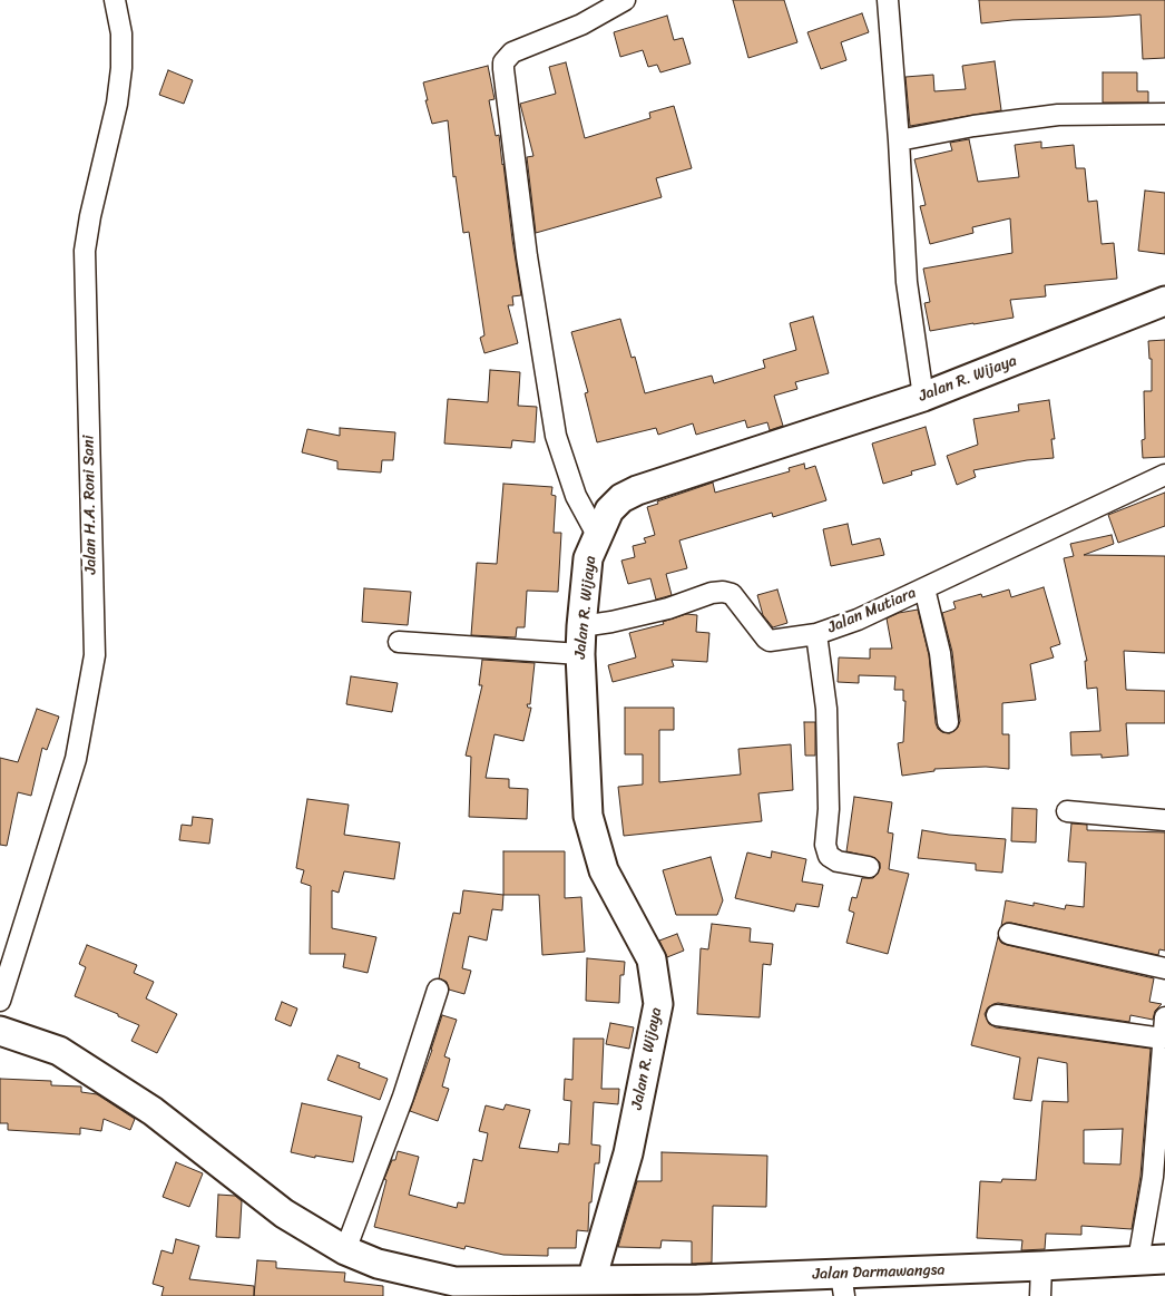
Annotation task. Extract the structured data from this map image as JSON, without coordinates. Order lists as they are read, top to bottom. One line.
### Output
{"streets":{"street":["Jalan R. Wijaya","Jalan H.A. Roni Sani","Jalan Mutiara","Jalan Darmawangsa"]},"crossings":[["Jalan R. Wijaya","Jalan Mutiara"],["Jalan R. Wijaya","Jalan Darmawangsa"]]}
